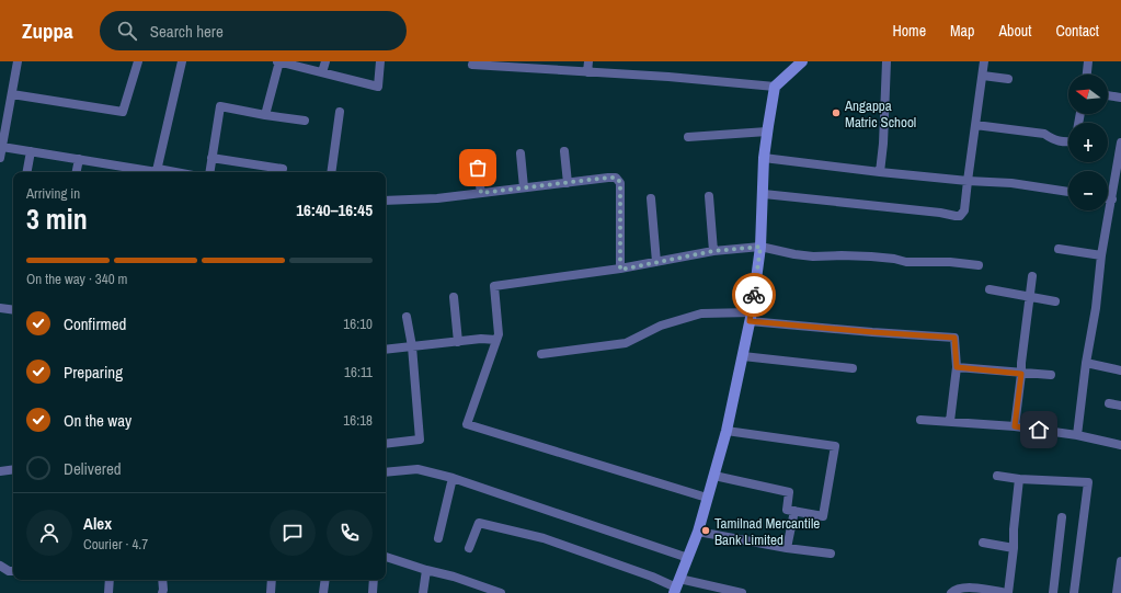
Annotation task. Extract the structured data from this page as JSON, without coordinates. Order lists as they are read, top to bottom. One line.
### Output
{"places":["Angappa Matric School","Tamilnad Mercantile Bank Limited"],"north":"left","page":{"header":"Zuppa","search":"Search here","nav":["Home","Map","About","Contact"],"map_buttons":["+","−"],"heading":["3 min","Arriving in","16:40–16:45"],"panel":["Alex","Courier · 4.7"],"bar":"On the way · 340 m","list":[["Confirmed","16:10"],["Preparing","16:11"],["On the way","16:18"],"Delivered"]}}
